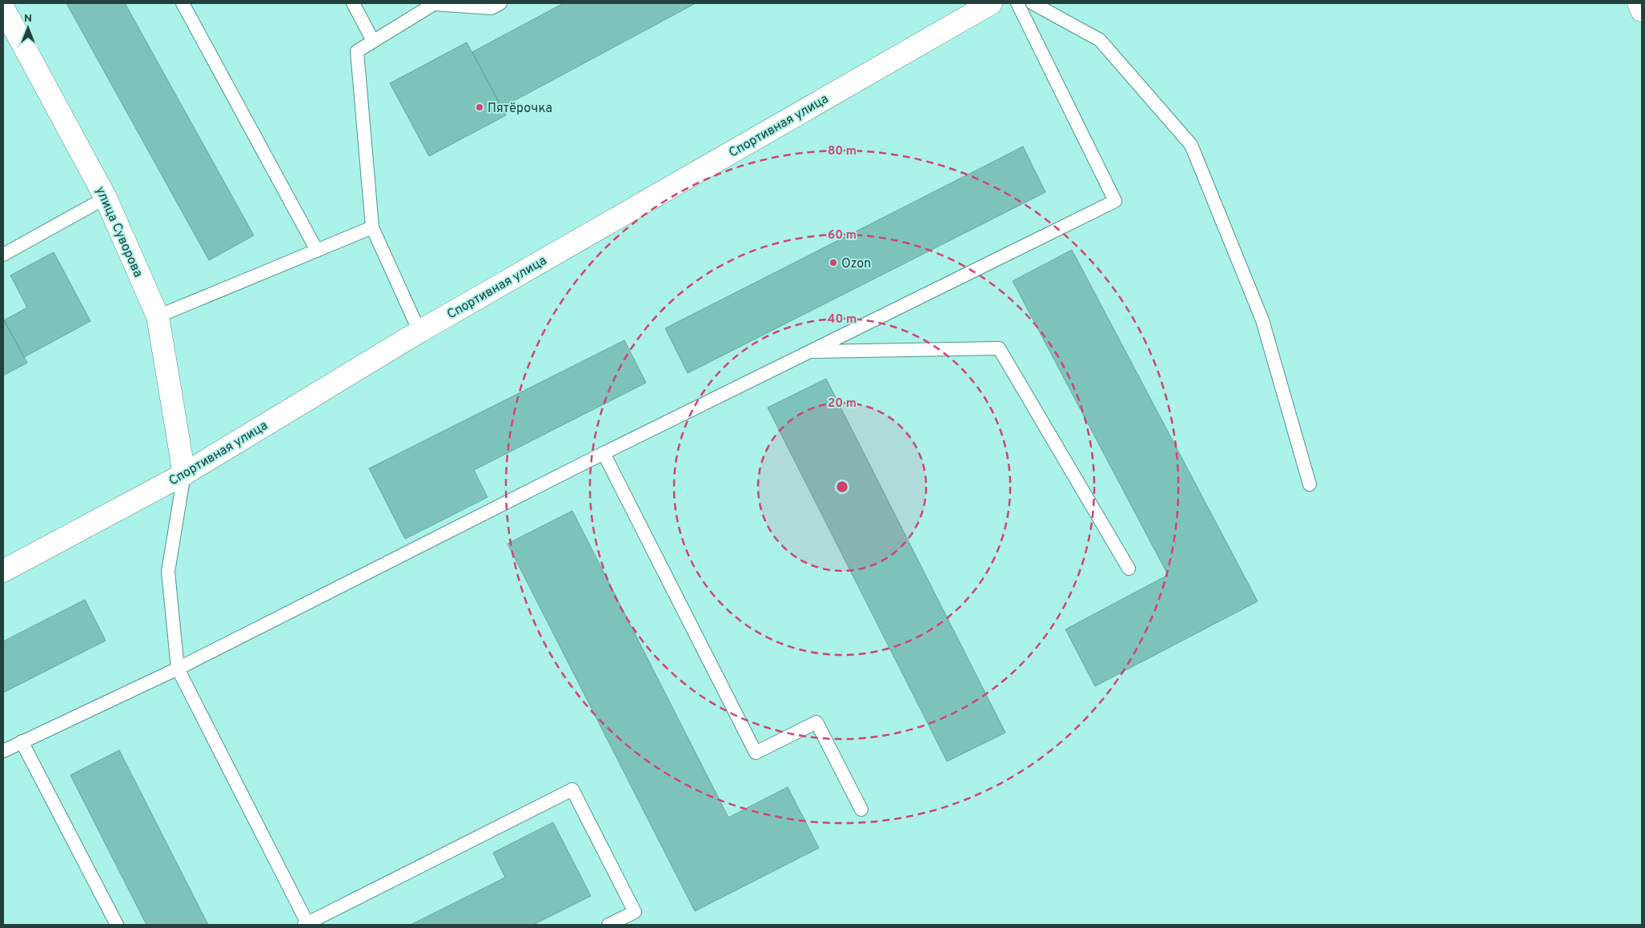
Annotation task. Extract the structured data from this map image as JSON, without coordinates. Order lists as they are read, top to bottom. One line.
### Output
{"streets":{"street":["Спортивная улица","улица Суворова"]},"crossings":[["Спортивная улица","улица Суворова"]],"places":["Пятёрочка","Ozon"],"north":"top","rings":["80 m","60 m","40 m","20 m"]}
